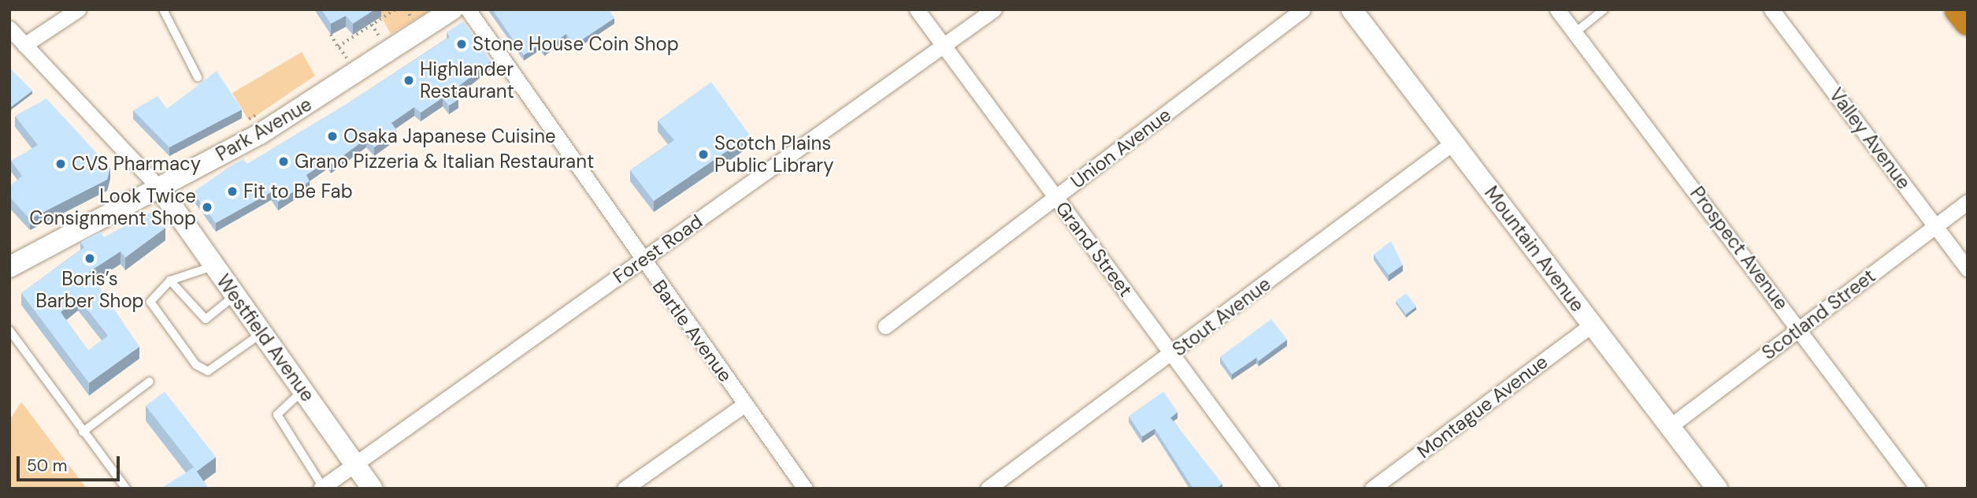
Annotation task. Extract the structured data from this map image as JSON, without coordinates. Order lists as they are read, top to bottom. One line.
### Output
{"streets":{"street":["Park Avenue","Valley Avenue","Union Avenue","Prospect Avenue","Forest Road","Grand Street","Mountain Avenue","Scotland Street","Stout Avenue","Bartle Avenue","Westfield Avenue","Montague Avenue"]},"crossings":[["Park Avenue","Westfield Avenue"],["Valley Avenue","Scotland Street"],["Union Avenue","Grand Street"],["Prospect Avenue","Scotland Street"],["Forest Road","Grand Street"],["Forest Road","Bartle Avenue"],["Forest Road","Westfield Avenue"],["Grand Street","Stout Avenue"],["Mountain Avenue","Scotland Street"],["Mountain Avenue","Stout Avenue"],["Mountain Avenue","Montague Avenue"]],"places":["Stone House Coin Shop","Highlander Restaurant","Osaka Japanese Cuisine","Scotch Plains Public Library","Grano Pizzeria & Italian Restaurant","CVS Pharmacy","Fit to Be Fab","Look Twice Consignment Shop","Boris’s Barber Shop"],"scale_bar":"50 m"}
